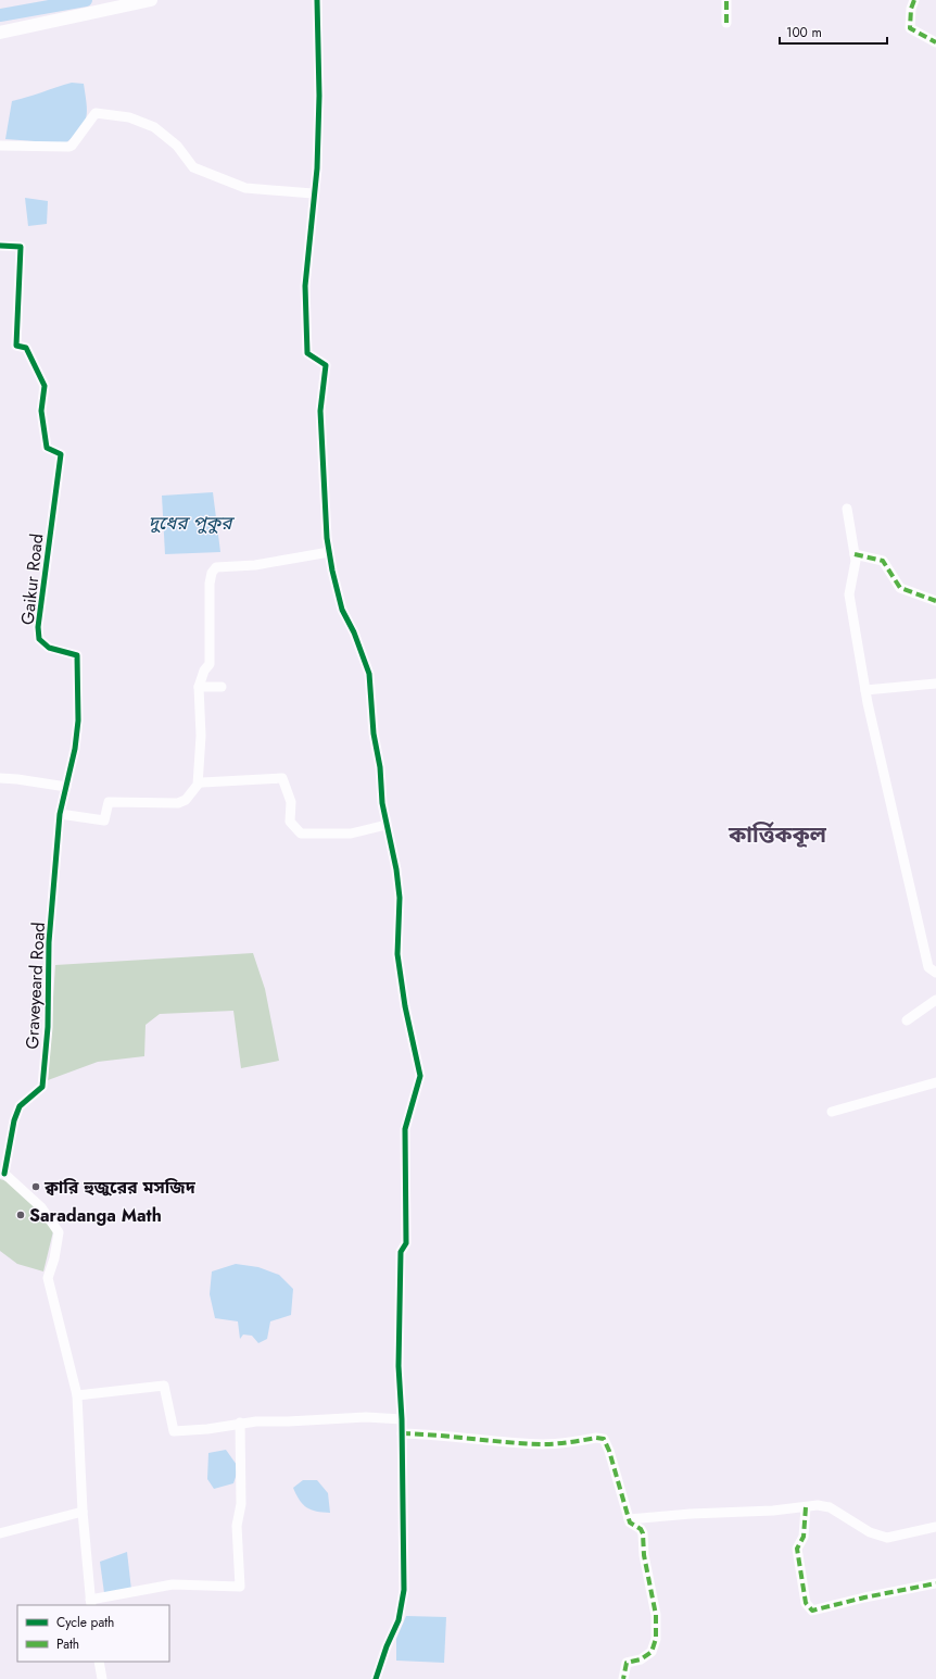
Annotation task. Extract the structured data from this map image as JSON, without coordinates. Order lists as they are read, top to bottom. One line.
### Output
{"streets":{"street":["Gaikur Road","Graveyeard Road"]},"crossings":[["Gaikur Road","Graveyeard Road"]],"districts":["কার্ত্তিককূল"],"water":["দুধের পুকুর"],"places":["ক্বারি হুজুরের মসজিদ","Saradanga Math"],"legend":["Cycle path","Path"],"scale_bar":"100 m"}
